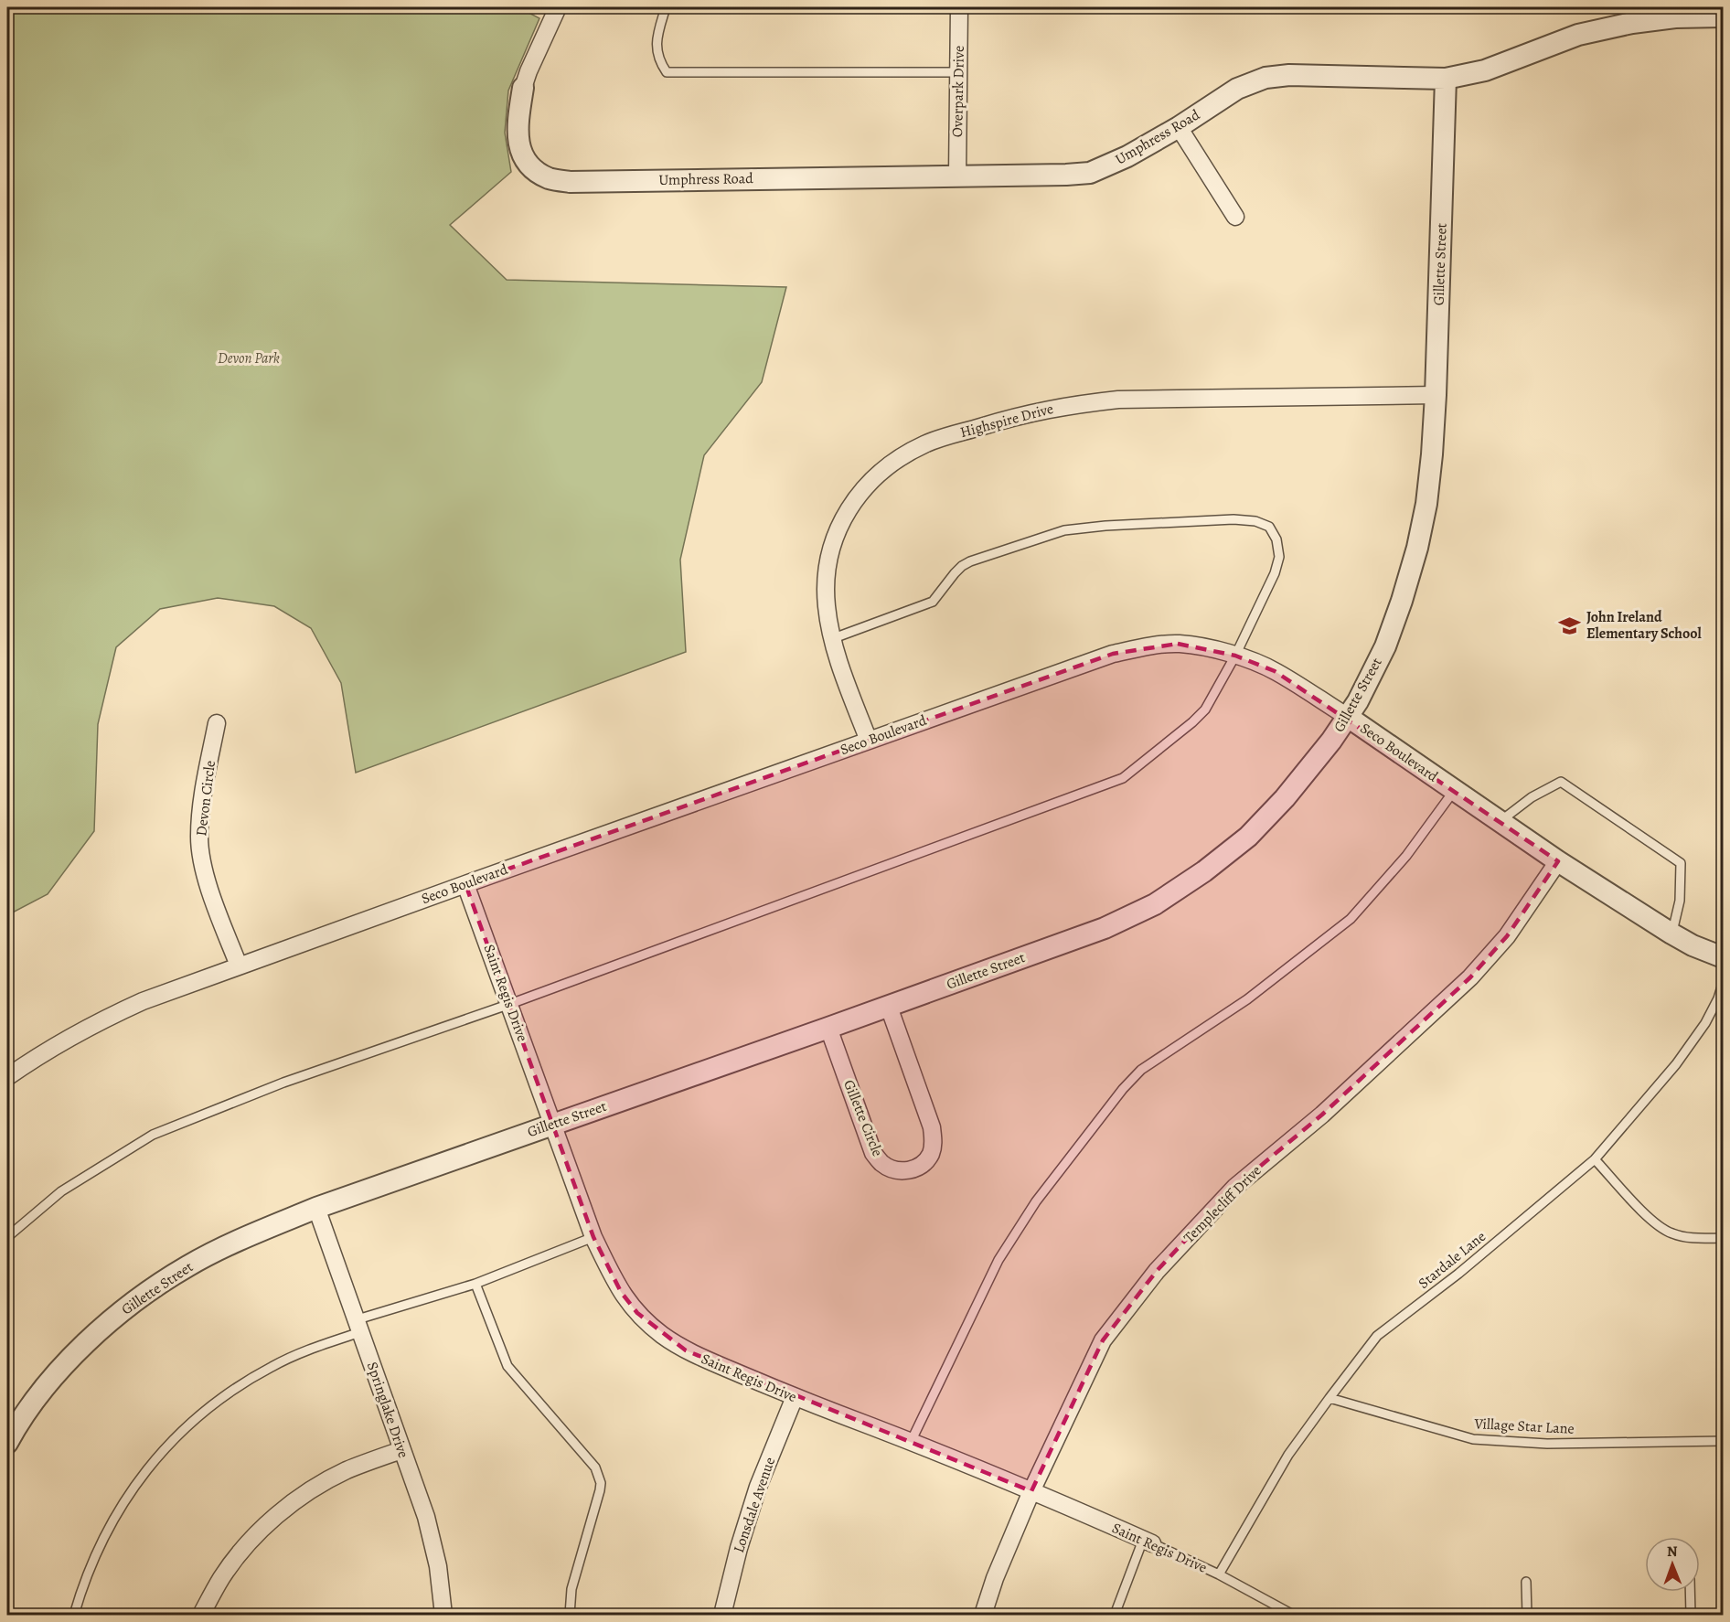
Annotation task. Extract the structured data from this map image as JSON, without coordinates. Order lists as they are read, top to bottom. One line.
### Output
{"streets":{"street":["Overpark Drive","Umphress Road","Gillette Street","Highspire Drive","Seco Boulevard","Devon Circle","Saint Regis Drive","Gillette Circle","Templecliff Drive","Springlake Drive","Lonsdale Avenue"],"lane":["Stardale Lane","Village Star Lane"]},"crossings":[["Overpark Drive","Umphress Road"],["Umphress Road","Gillette Street"],["Gillette Street","Highspire Drive"],["Gillette Street","Seco Boulevard"],["Gillette Street","Saint Regis Drive"],["Gillette Street","Gillette Circle"],["Gillette Street","Springlake Drive"],["Highspire Drive","Seco Boulevard"],["Seco Boulevard","Devon Circle"],["Seco Boulevard","Saint Regis Drive"],["Seco Boulevard","Templecliff Drive"],["Saint Regis Drive","Templecliff Drive"],["Saint Regis Drive","Stardale Lane"],["Saint Regis Drive","Lonsdale Avenue"],["Stardale Lane","Village Star Lane"]],"parks":["Devon Park"],"places":{"school or university":["John Ireland Elementary School"]},"north":"top"}
